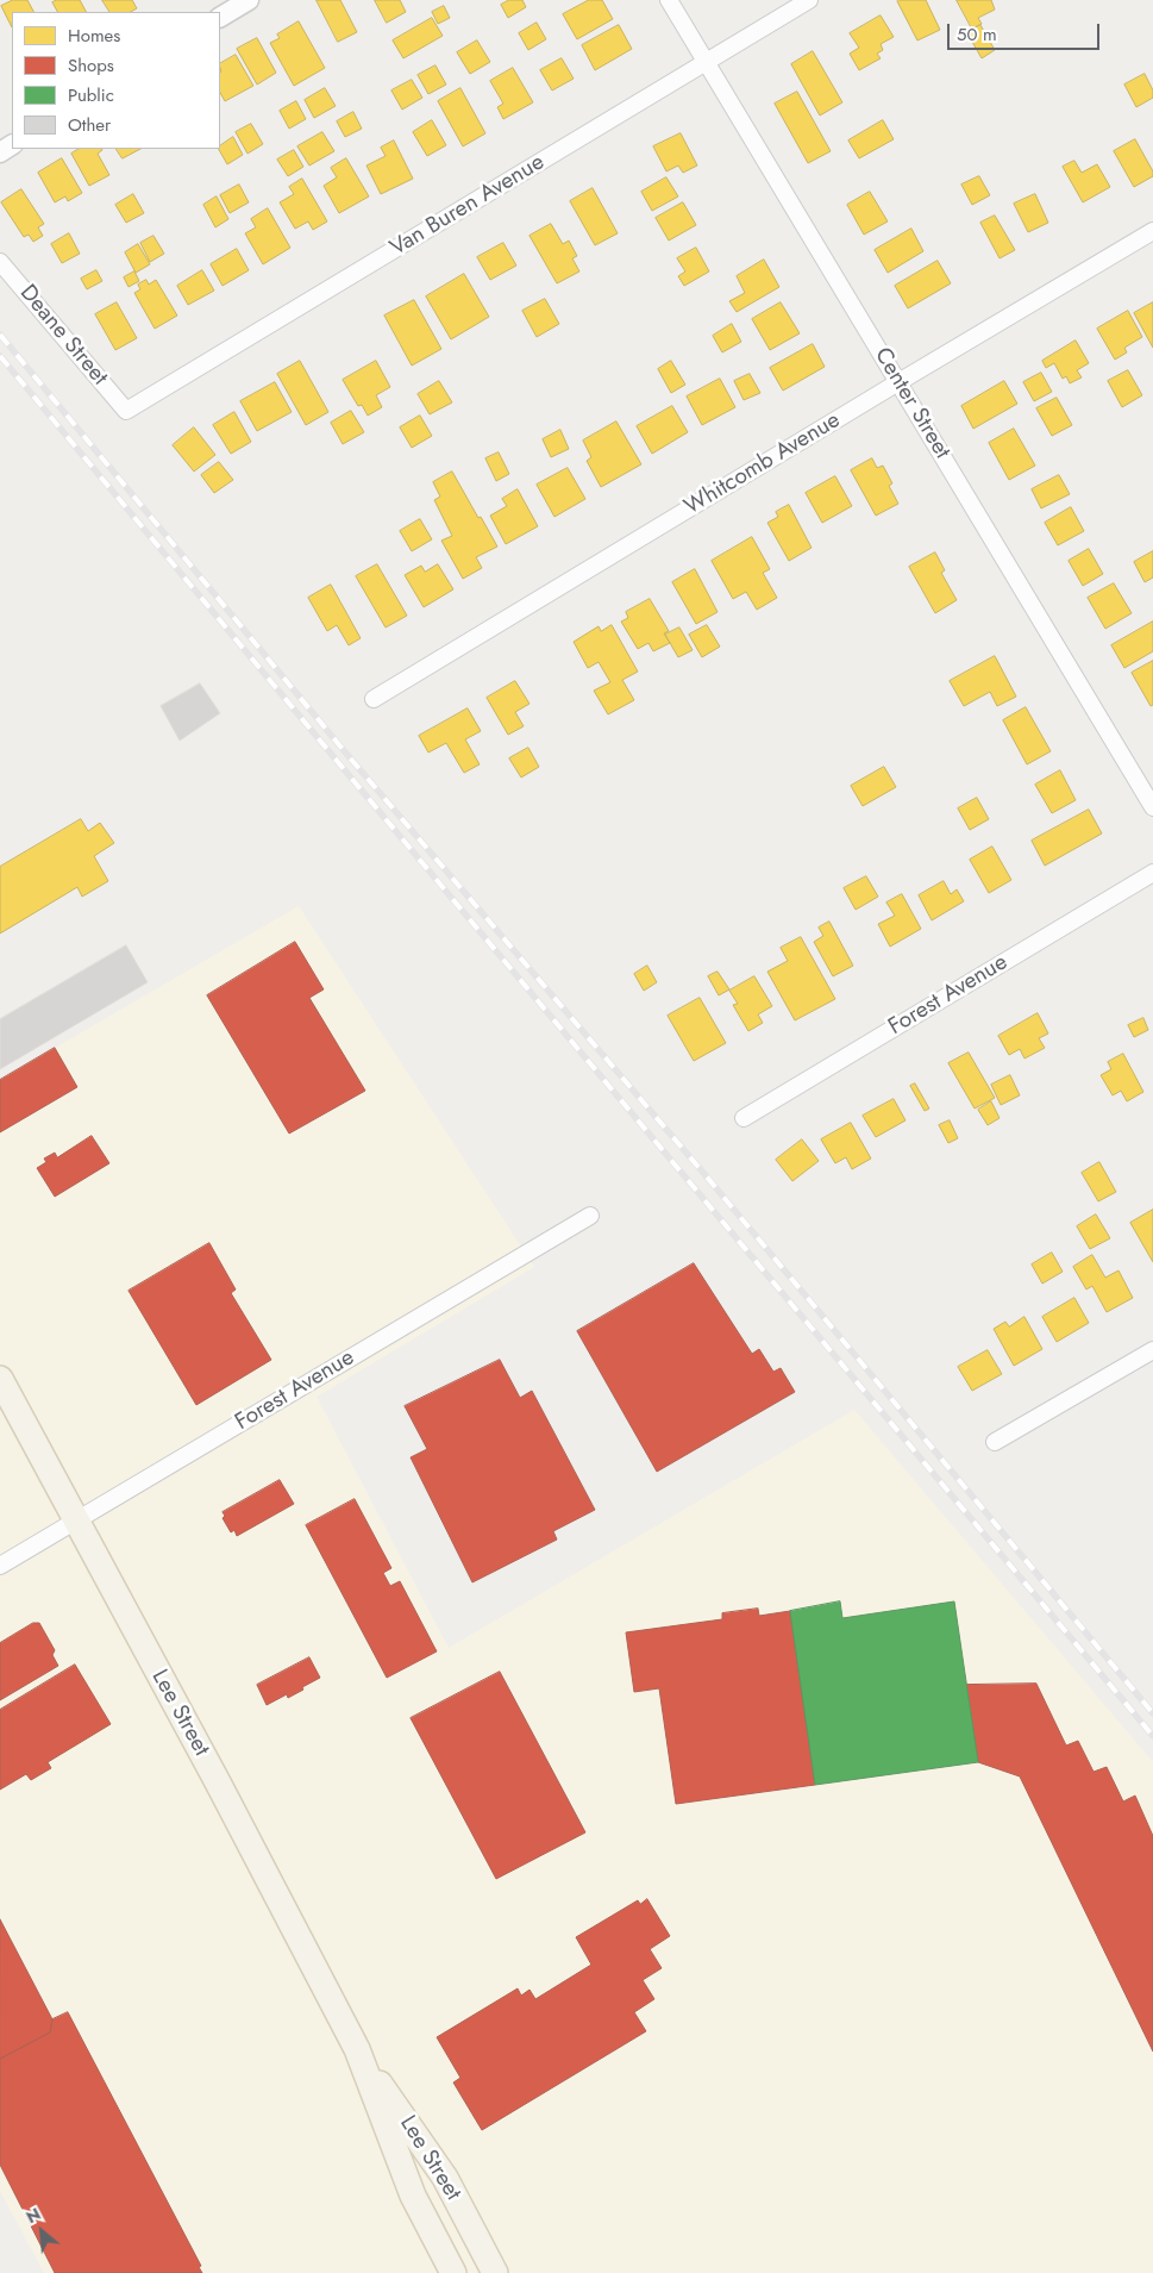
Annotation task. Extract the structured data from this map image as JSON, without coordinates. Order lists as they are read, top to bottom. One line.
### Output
{"streets":{"main road":["Lee Street"],"street":["Van Buren Avenue","Deane Street","Center Street","Whitcomb Avenue","Forest Avenue"]},"crossings":[["Van Buren Avenue","Deane Street"],["Van Buren Avenue","Center Street"],["Center Street","Whitcomb Avenue"],["Forest Avenue","Lee Street"]],"legend":["Homes","Shops","Public","Other"],"scale_bar":"50 m","north":"top left"}
